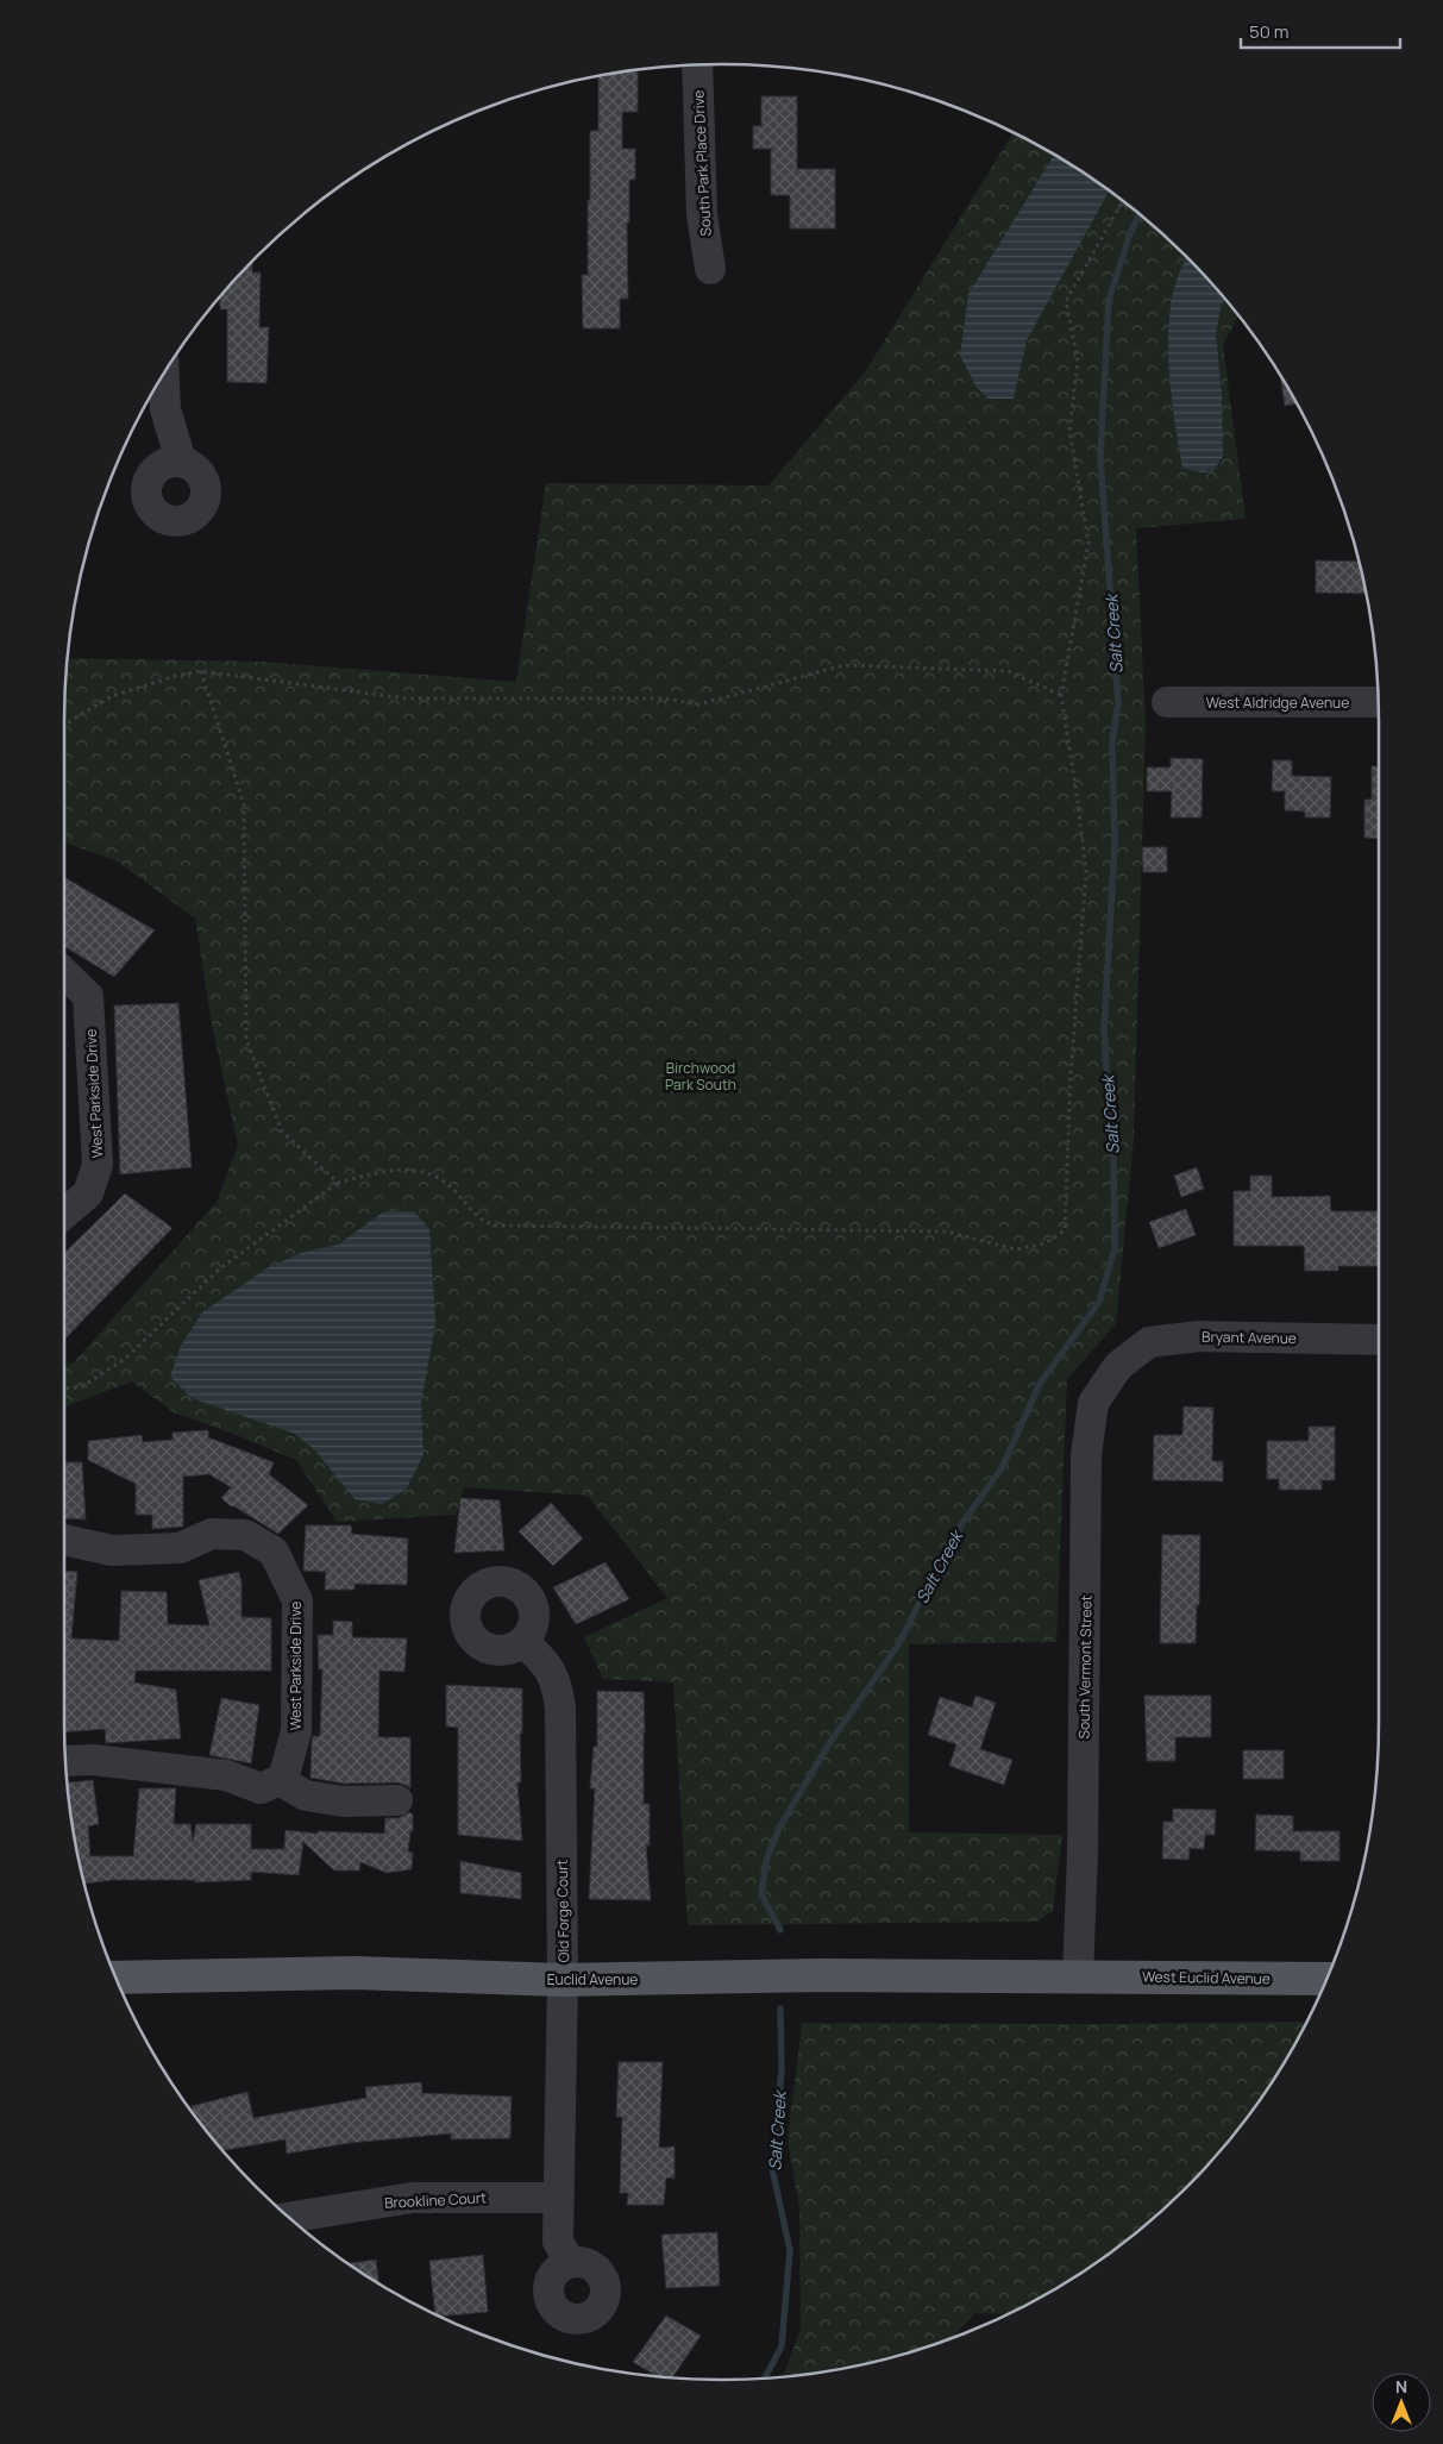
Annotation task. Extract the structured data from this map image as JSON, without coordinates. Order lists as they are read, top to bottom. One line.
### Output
{"streets":{"main road":["West Euclid Avenue","Euclid Avenue"],"street":["South Park Place Drive","West Aldridge Avenue","West Parkside Drive","Bryant Avenue","South Vermont Street","Old Forge Court","Brookline Court"]},"crossings":[["Bryant Avenue","South Vermont Street"],["South Vermont Street","West Euclid Avenue"],["South Vermont Street","Euclid Avenue"],["Old Forge Court","Euclid Avenue"],["Old Forge Court","Brookline Court"],["West Euclid Avenue","Euclid Avenue"]],"water":["Salt Creek"],"parks":["Birchwood Park South"],"scale_bar":"50 m","north":"top"}
